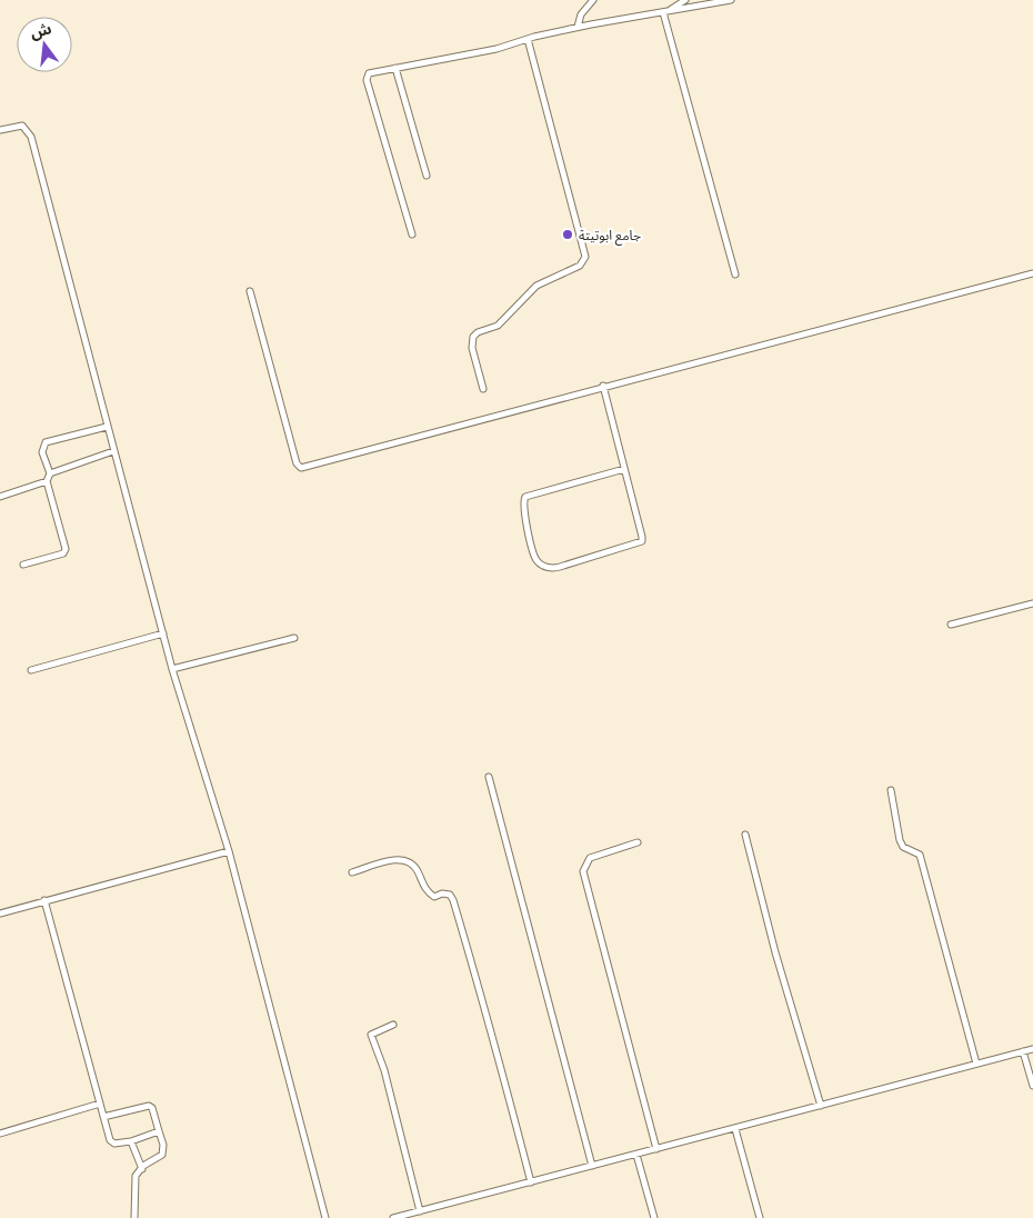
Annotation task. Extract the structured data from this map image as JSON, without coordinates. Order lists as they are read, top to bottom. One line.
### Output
{"places":["جامع ابوتيتة"],"north":"top"}
